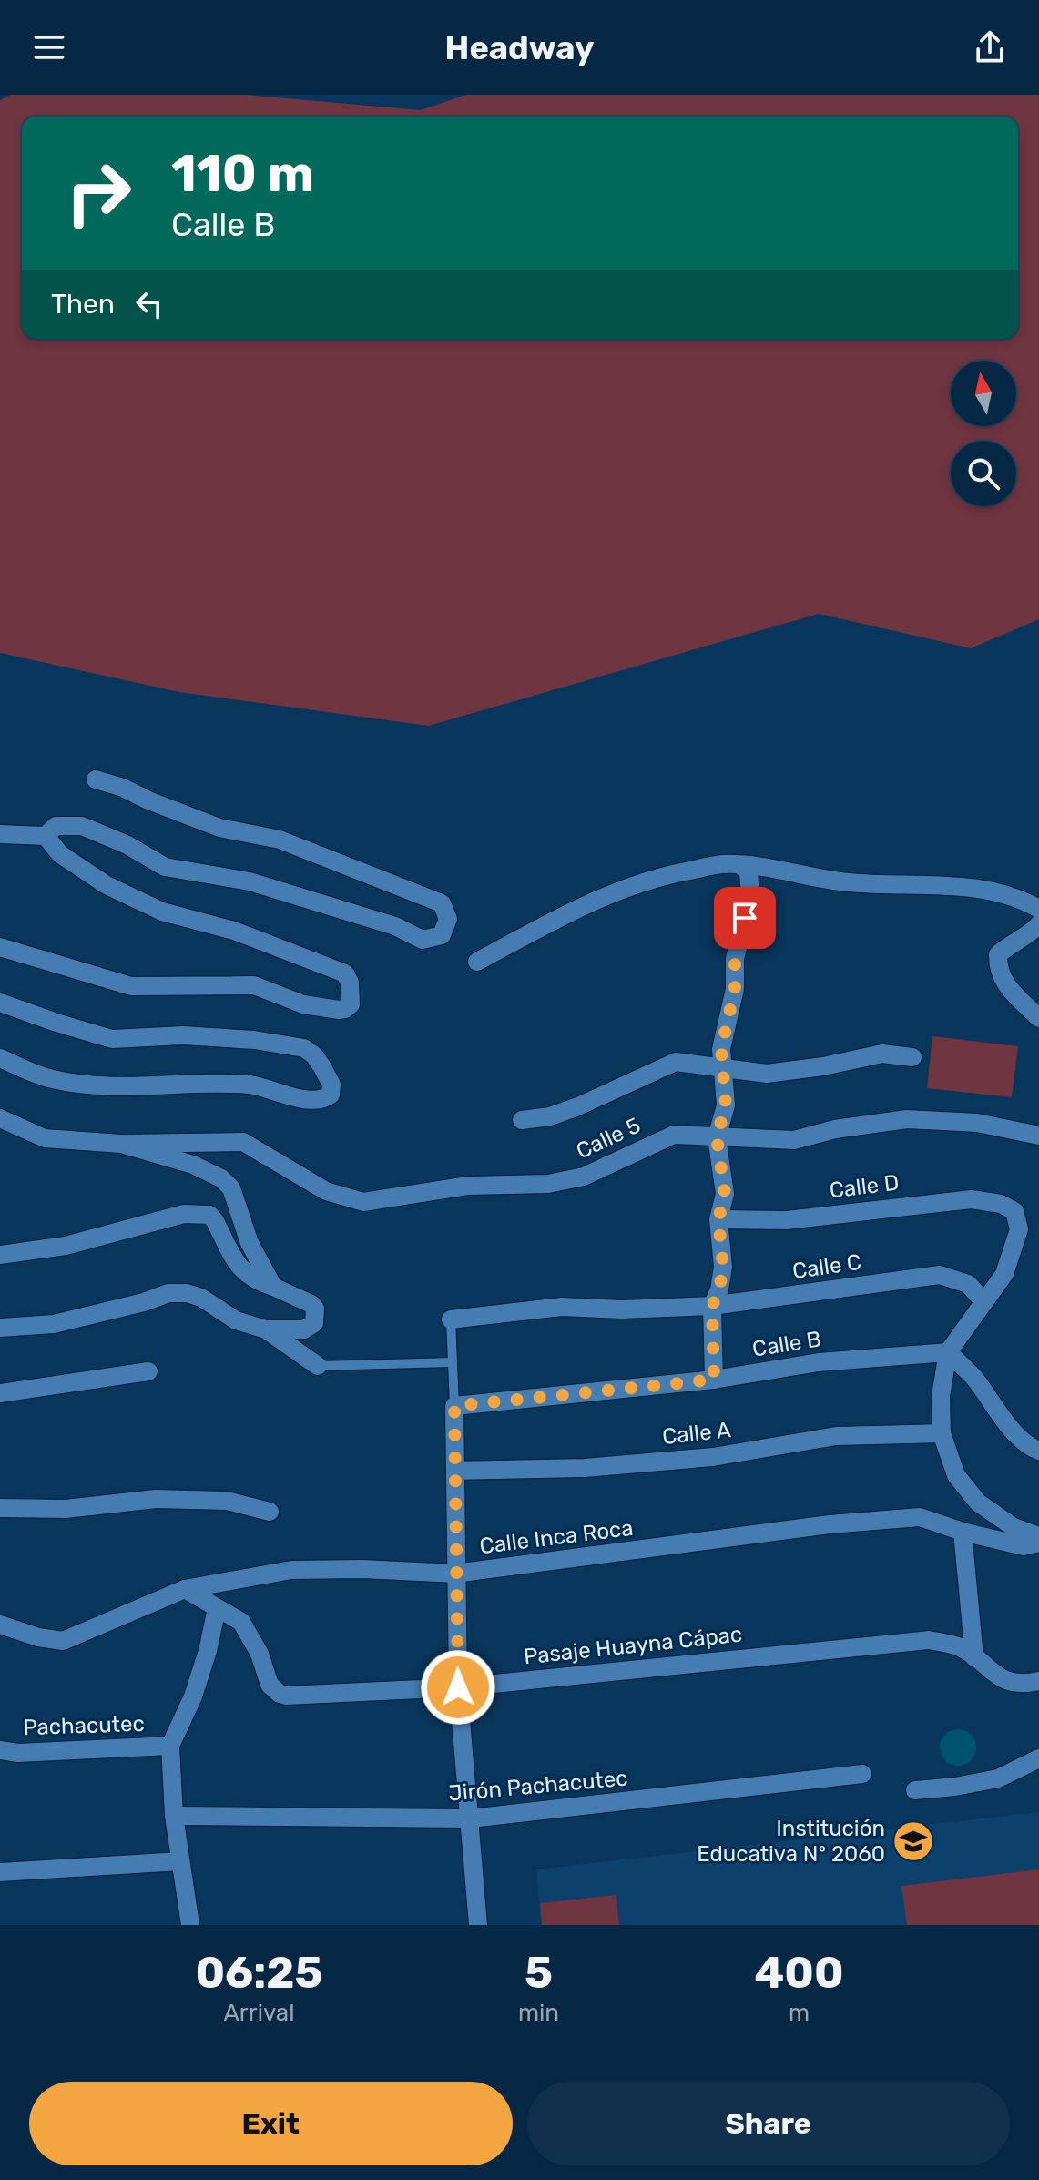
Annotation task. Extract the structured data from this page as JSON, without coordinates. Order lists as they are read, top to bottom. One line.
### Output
{"streets":{"street":["Calle 5","Calle D","Calle C","Calle B","Calle A","Calle Inca Roca","Pasaje Huayna Cápac","Pachacutec","Jirón Pachacutec"]},"crossings":[["Calle D","Calle C"],["Calle Inca Roca","Pasaje Huayna Cápac"]],"places":{"school or university":["Institución Educativa Nº 2060"]},"north":"top","page":{"header":"Headway","turn":["110 m","Calle B"],"then":"Then","eta":["06:25","Arrival","5","min","400","m"],"buttons":["Exit","Share"]}}
